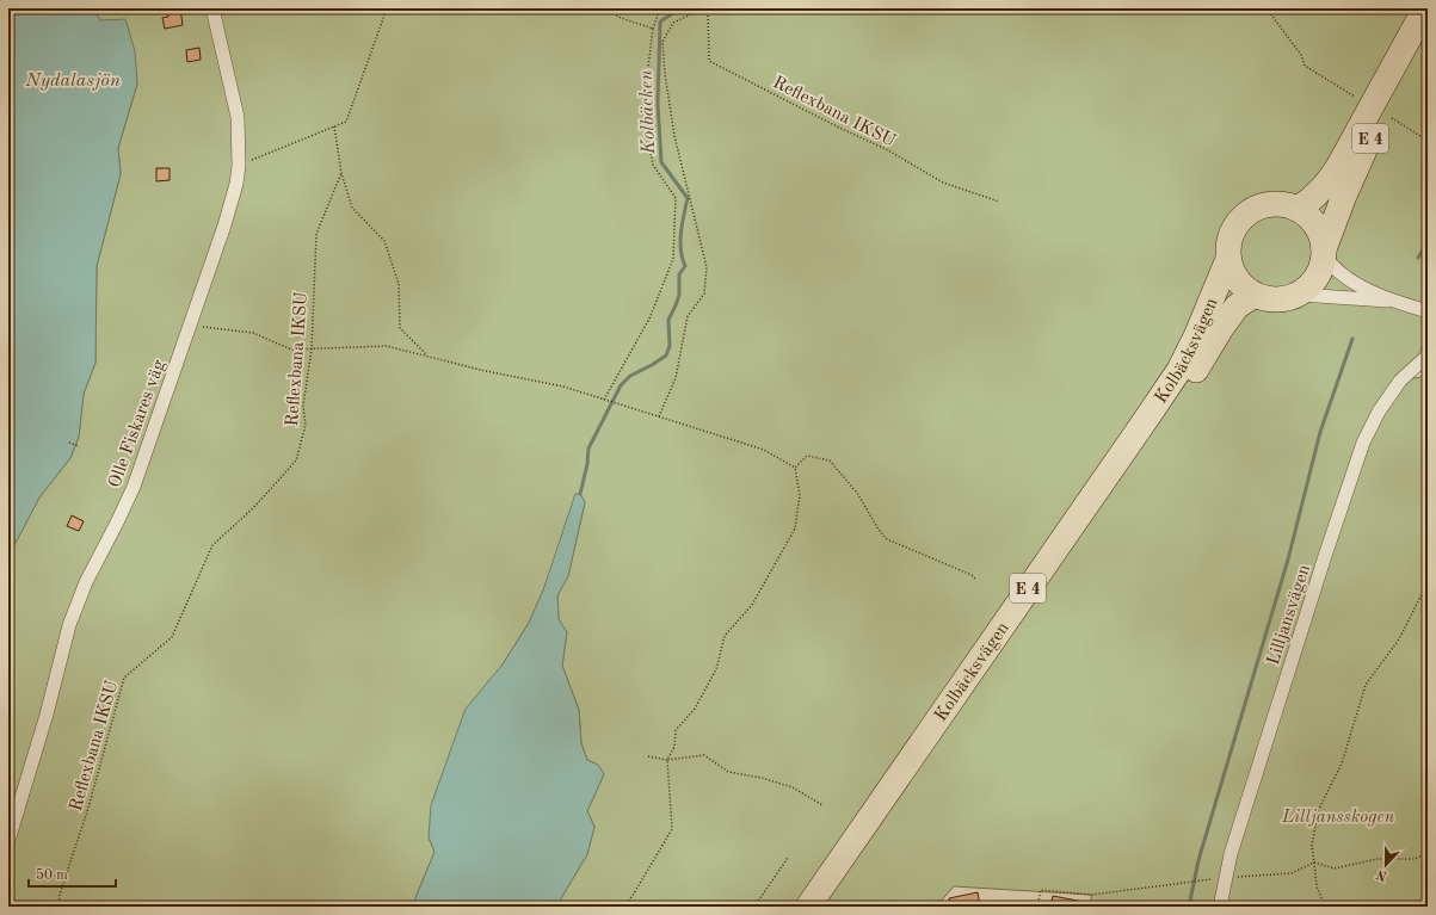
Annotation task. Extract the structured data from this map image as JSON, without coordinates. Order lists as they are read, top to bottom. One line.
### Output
{"streets":{"highway":["E 4","Kolbäcksvägen"],"street":["Olle Fiskares väg","Lilljansvägen"],"path":["Reflexbana IKSU"]},"crossings":[["E 4","Kolbäcksvägen"]],"water":["Nydalasjön","Kolbäcken"],"parks":["Lilljansskogen"],"scale_bar":"50 m","north":"bottom"}
